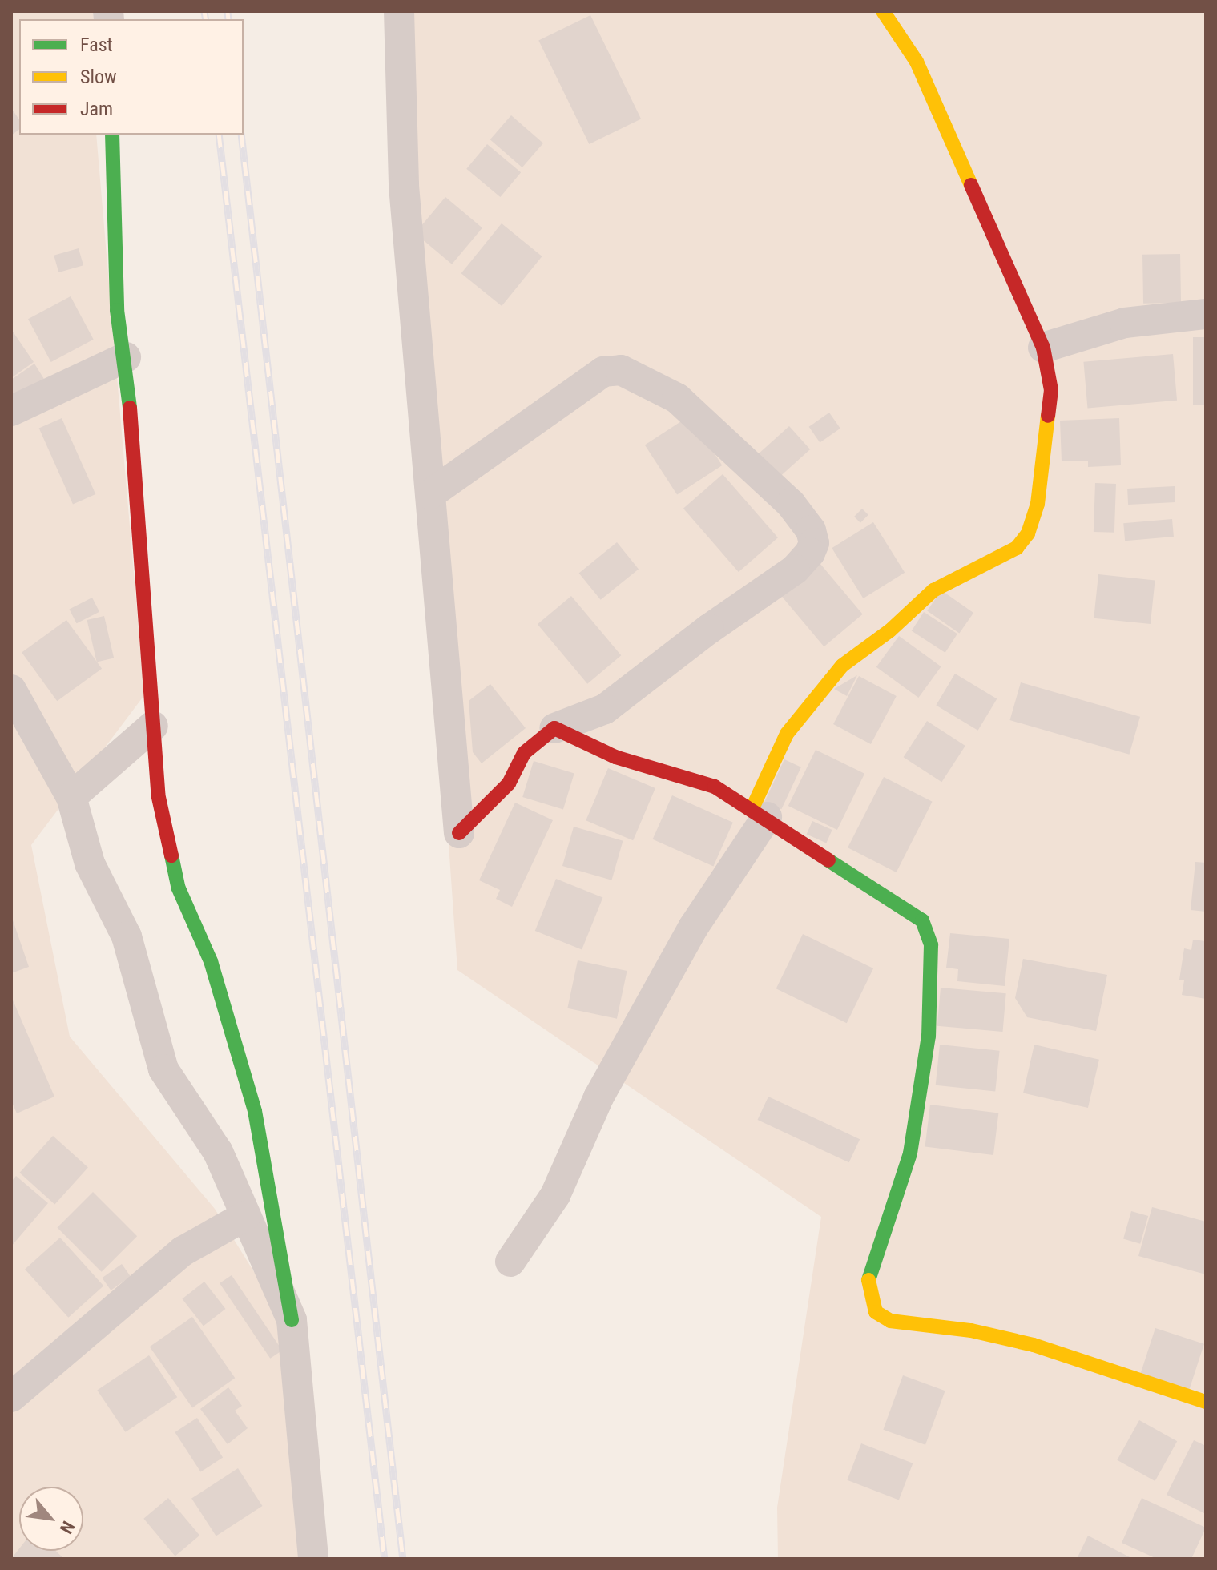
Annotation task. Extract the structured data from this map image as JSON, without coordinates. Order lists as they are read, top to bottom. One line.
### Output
{"legend":["Fast","Slow","Jam"],"north":"bottom right"}
